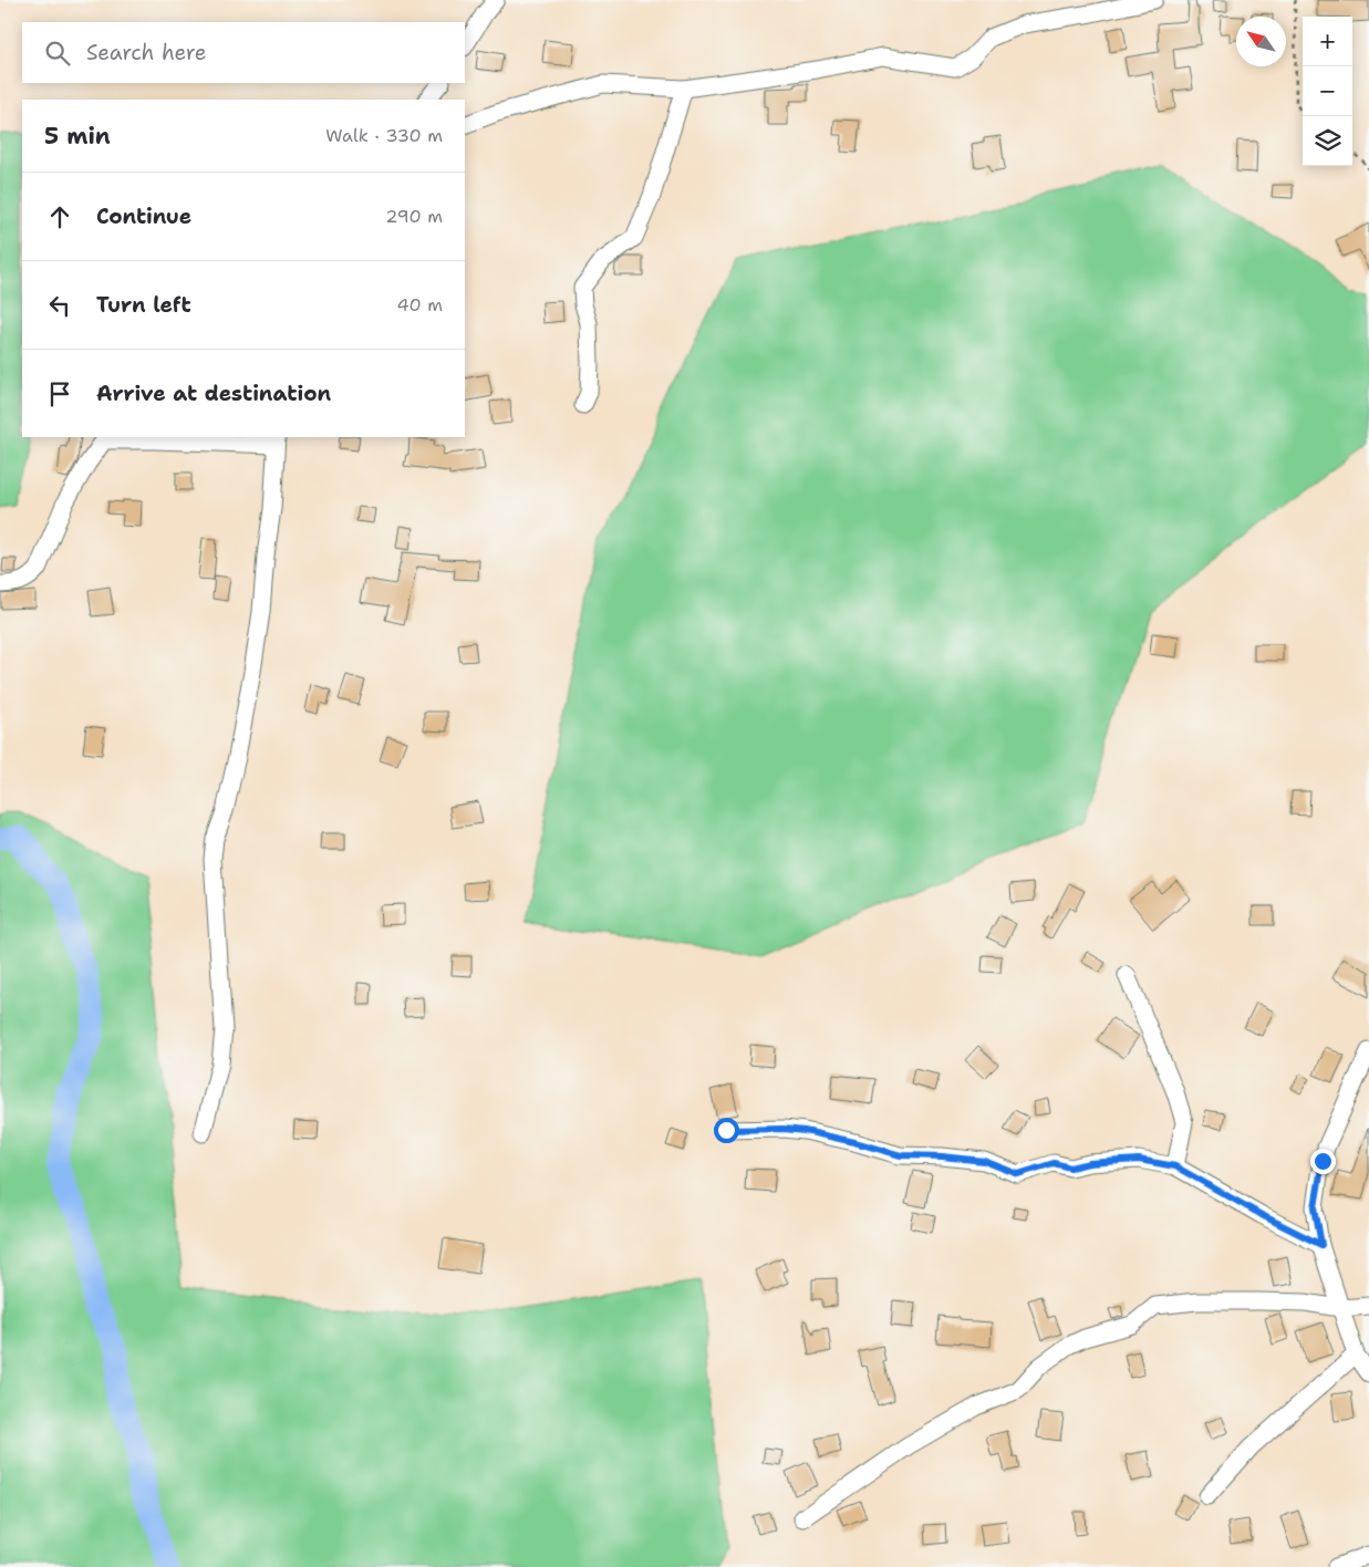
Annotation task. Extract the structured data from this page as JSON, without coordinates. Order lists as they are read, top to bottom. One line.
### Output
{"north":"top left","page":{"map_buttons":["+","−"],"search":"Search here","heading":["5 min","Walk · 330 m"],"list":[["Continue","290 m"],["Turn left","40 m"],"Arrive at destination"]}}
